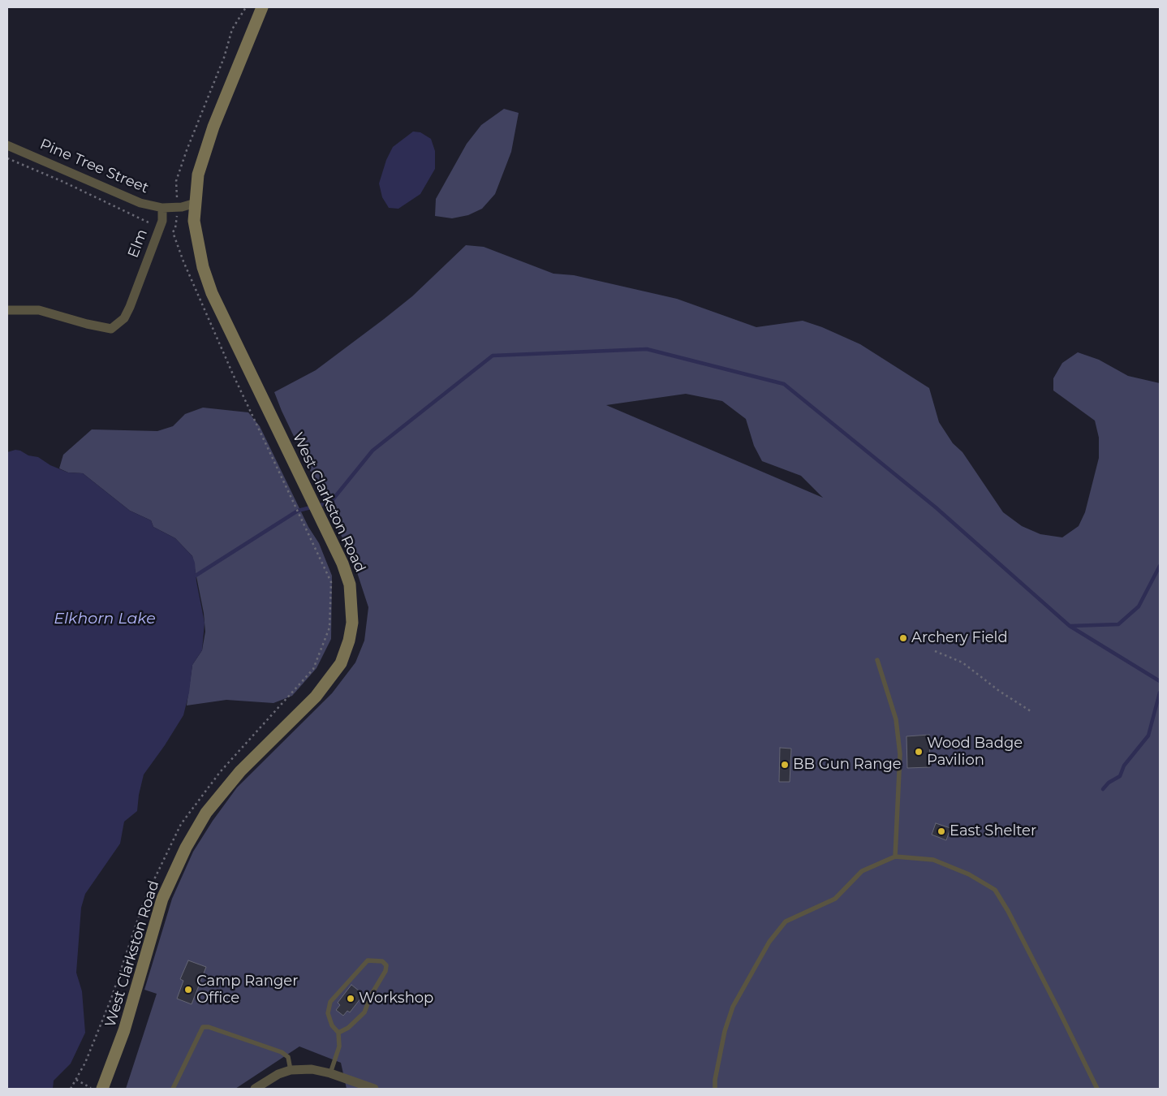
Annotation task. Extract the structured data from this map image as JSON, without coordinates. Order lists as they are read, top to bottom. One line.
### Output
{"streets":{"main road":["West Clarkston Road"],"street":["Pine Tree Street","Elm"]},"crossings":[["Pine Tree Street","Elm"],["Pine Tree Street","West Clarkston Road"]],"water":["Elkhorn Lake"],"places":["Archery Field","Wood Badge Pavilion","BB Gun Range","East Shelter","Camp Ranger Office","Workshop"]}
